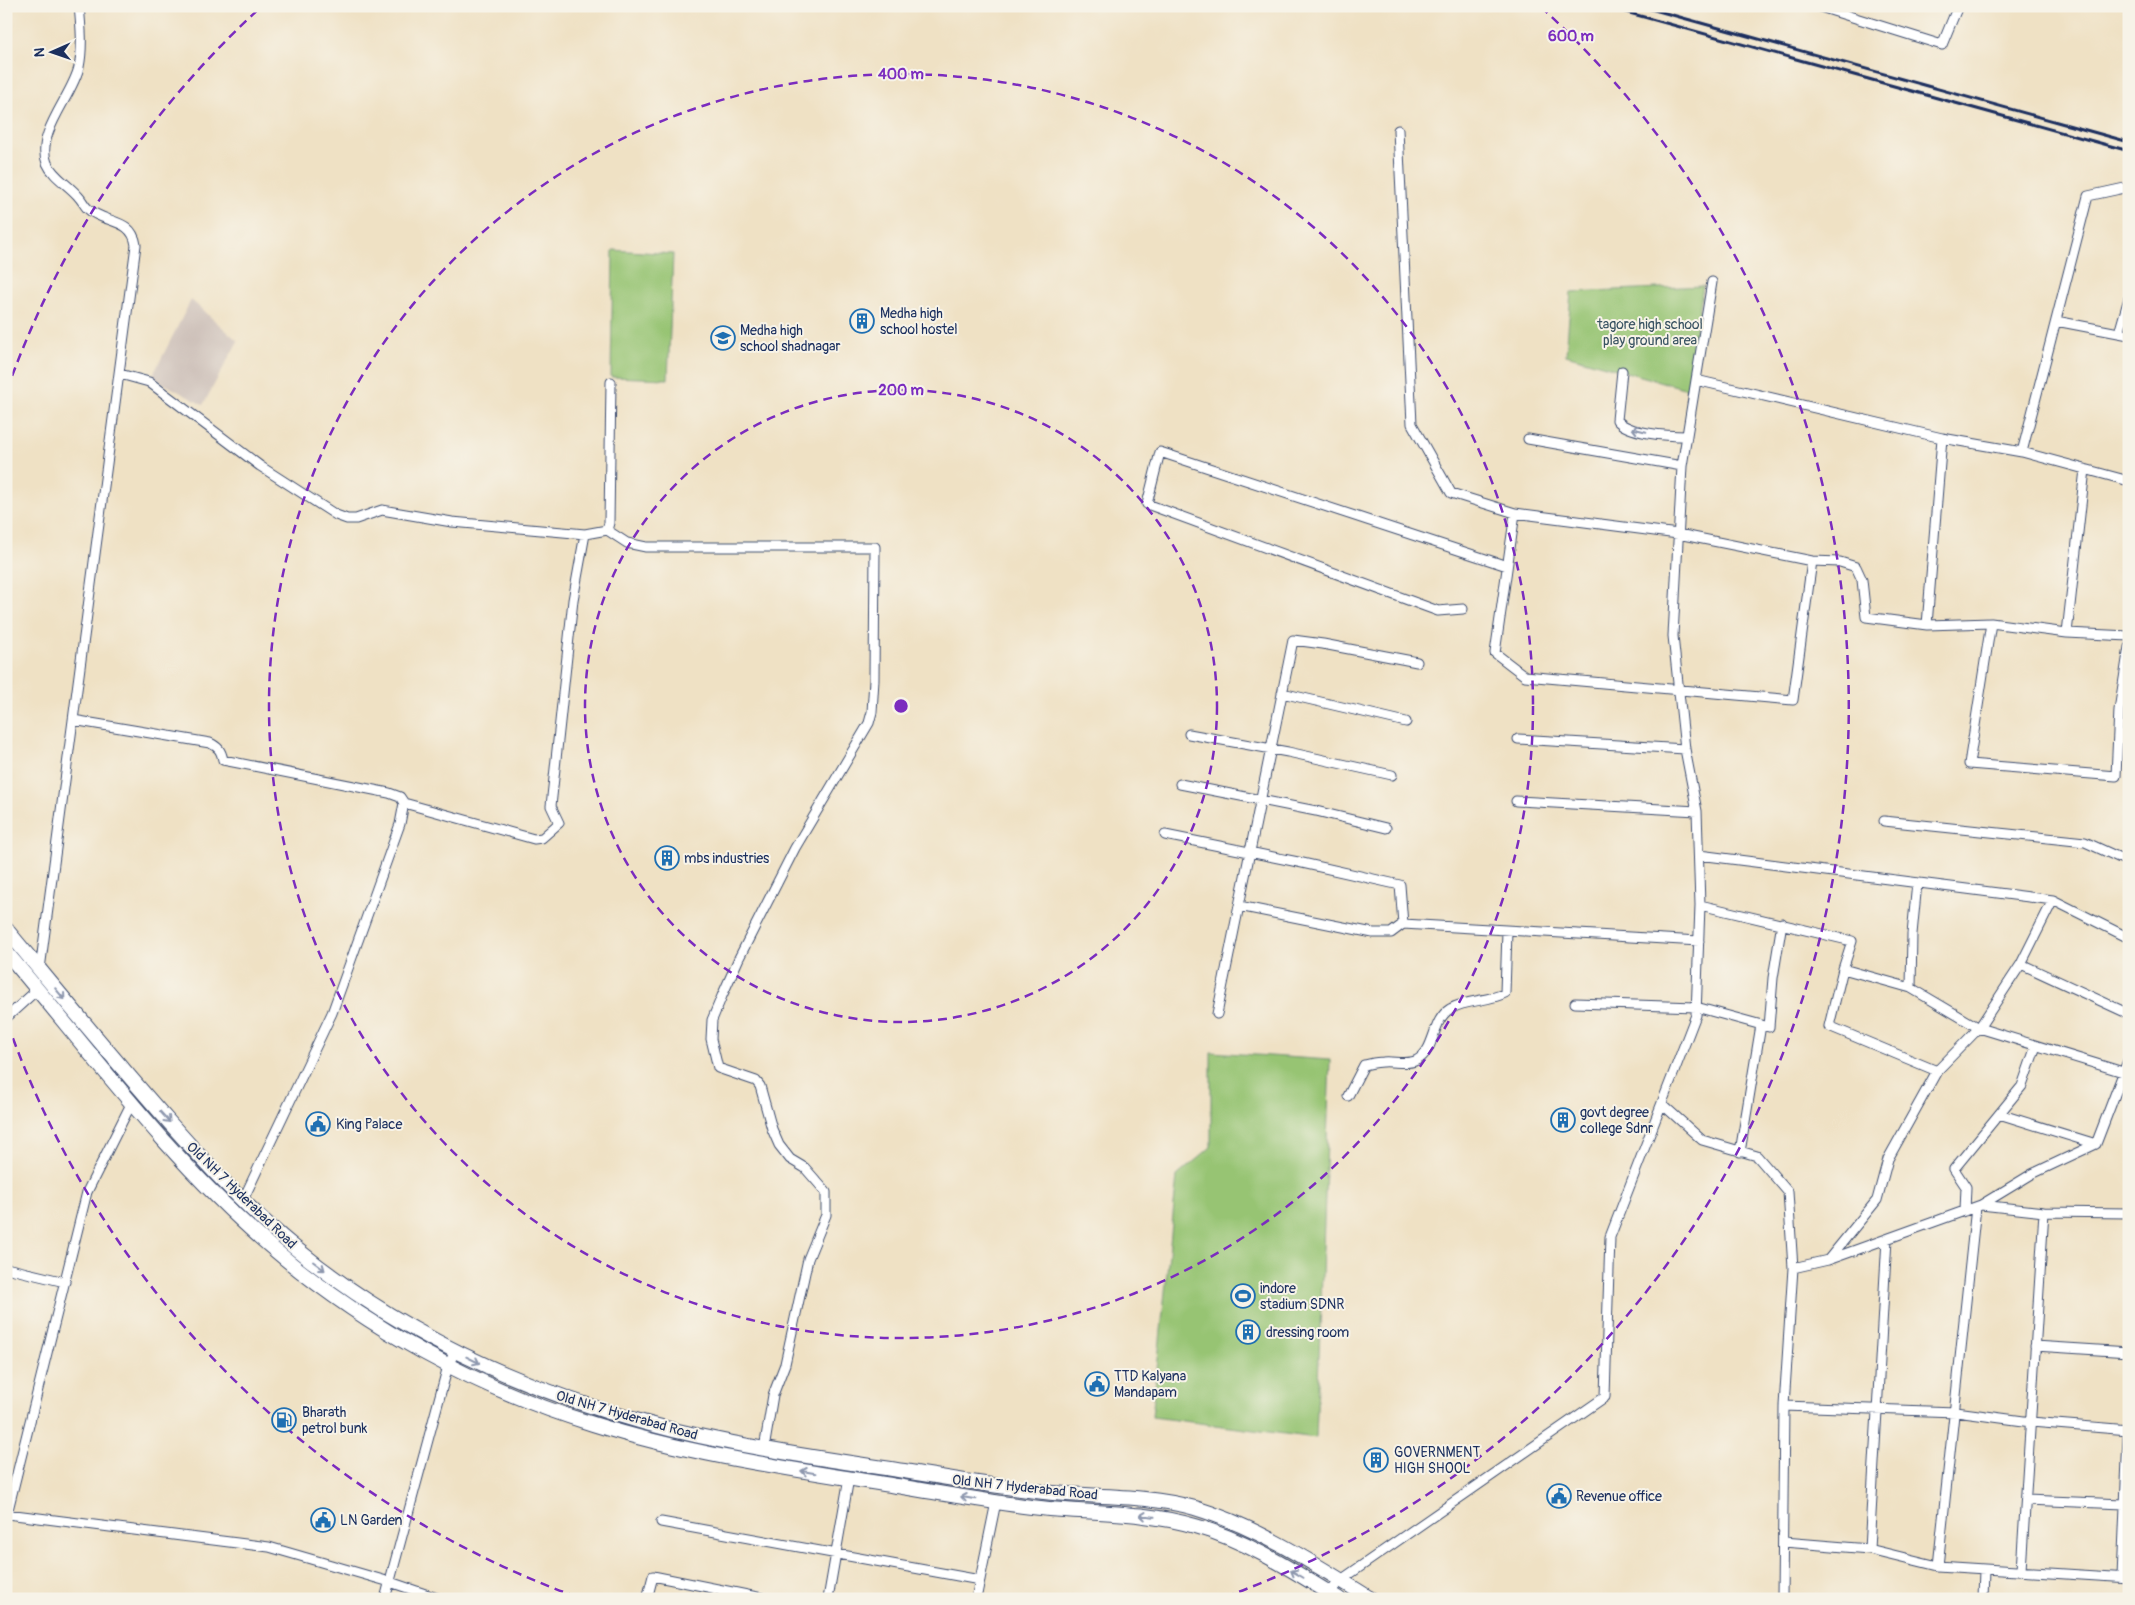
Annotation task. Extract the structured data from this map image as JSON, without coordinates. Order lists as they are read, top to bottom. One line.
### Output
{"streets":{"main road":["Old NH 7 Hyderabad Road"]},"parks":["tagore high school play ground area"],"places":{"building":["Medha high school hostel","mbs industries","govt degree college Sdnr","dressing room","GOVERNMENT HIGH SHOOL"],"school or university":["Medha high school shadnagar"],"public building":["King Palace","TTD Kalyana Mandapam","Revenue office","LN Garden"],"sports":["indore stadium SDNR"],"fuel station":["Bharath petrol bunk"]},"north":"left","rings":["600 m","400 m","200 m"]}
